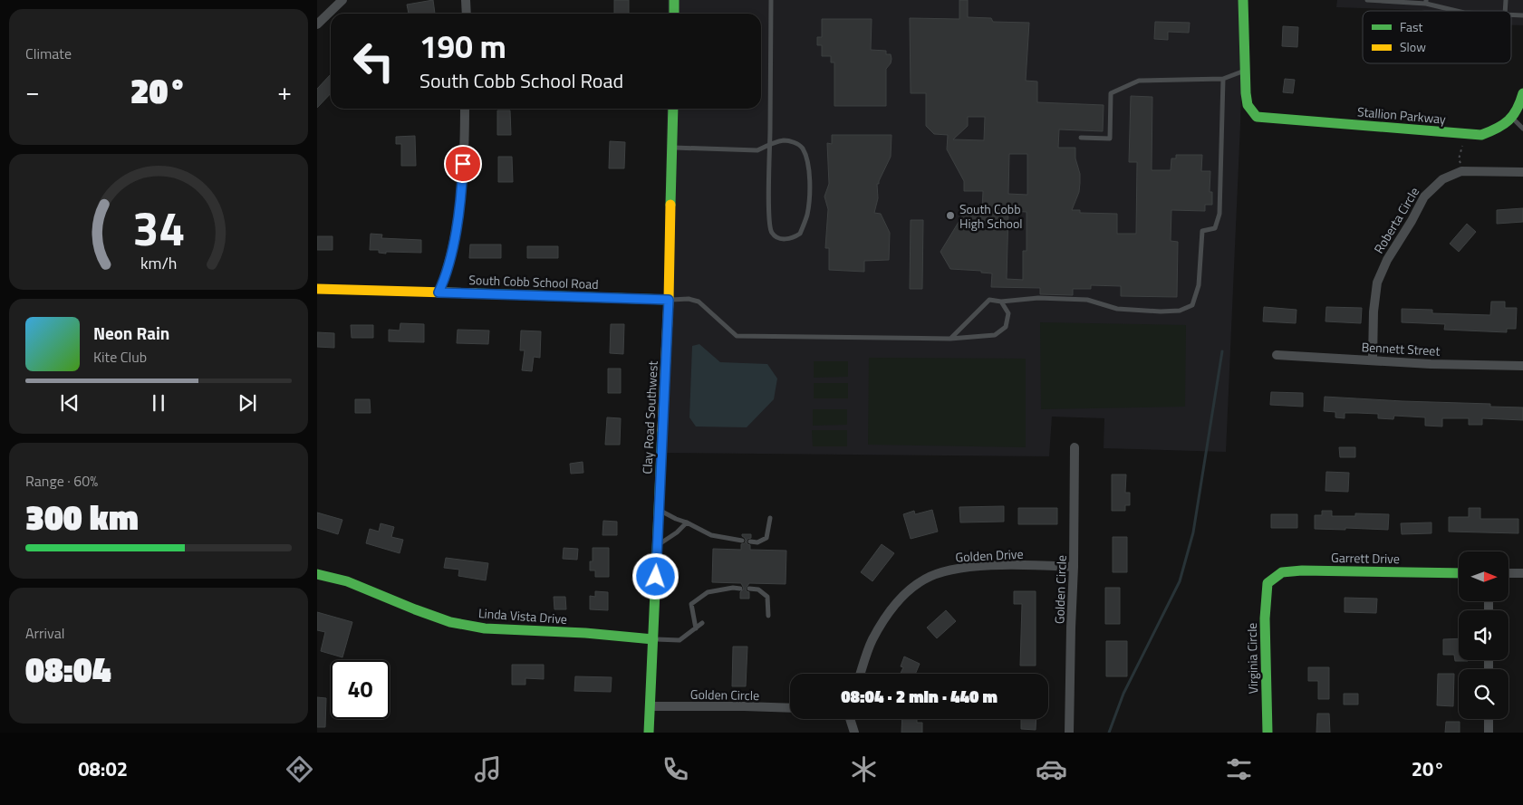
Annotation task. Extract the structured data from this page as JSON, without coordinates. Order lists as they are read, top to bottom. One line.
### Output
{"streets":{"street":["Stallion Parkway","Roberta Circle","South Cobb School Road","Bennett Street","Clay Road Southwest","Golden Drive","Garrett Drive","Golden Circle","Linda Vista Drive","Virginia Circle"]},"crossings":[["Roberta Circle","Bennett Street"],["South Cobb School Road","Clay Road Southwest"],["Clay Road Southwest","Golden Circle"],["Clay Road Southwest","Linda Vista Drive"],["Golden Drive","Golden Circle"],["Garrett Drive","Virginia Circle"]],"places":["South Cobb High School"],"legend":["Fast","Slow"],"north":"right","page":{"tile":["Climate",["Range · 60%","300 km"],["Arrival","08:04"]],"turn":["190 m","South Cobb School Road"],"heat":["−","20°","+"],"song":["Neon Rain","Kite Club"],"limit":"40","trip":"08:04 · 2 min · 440 m","tabs":["08:02","20°"],"gauge":["34","km/h"]}}
